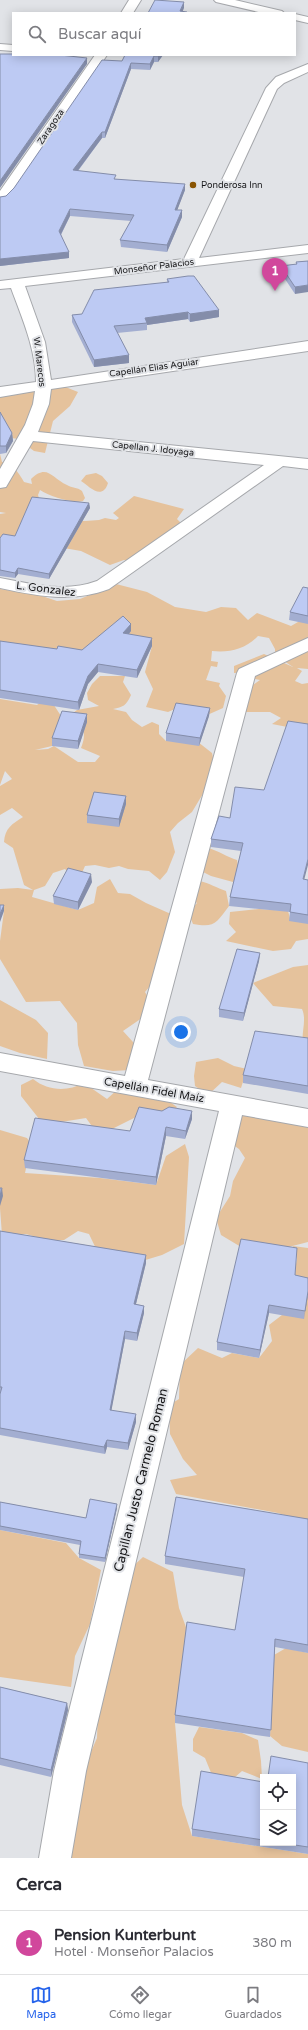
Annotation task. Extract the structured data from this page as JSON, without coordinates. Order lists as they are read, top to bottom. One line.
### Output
{"streets":{"street":["Zaragoza","Monseñor Palacios","W. Marecos","Capellán Elias Aguiar","Capellan J. Idoyaga","L. Gonzalez","Capellán Fidel Maíz","Capillan Justo Carmelo Roman"]},"crossings":[["Monseñor Palacios","W. Marecos"],["W. Marecos","Capellán Elias Aguiar"],["W. Marecos","Capellan J. Idoyaga"],["Capellan J. Idoyaga","L. Gonzalez"],["Capellán Fidel Maíz","Capillan Justo Carmelo Roman"]],"places":["Ponderosa Inn"],"page":{"search":"Buscar aquí","pins":"1","heading":"Cerca","list":[{"mark":"1","name":"Pension Kunterbunt","note":"Hotel · Monseñor Palacios","value":"380 m"}],"nav":["Mapa","Cómo llegar","Guardados"]}}
